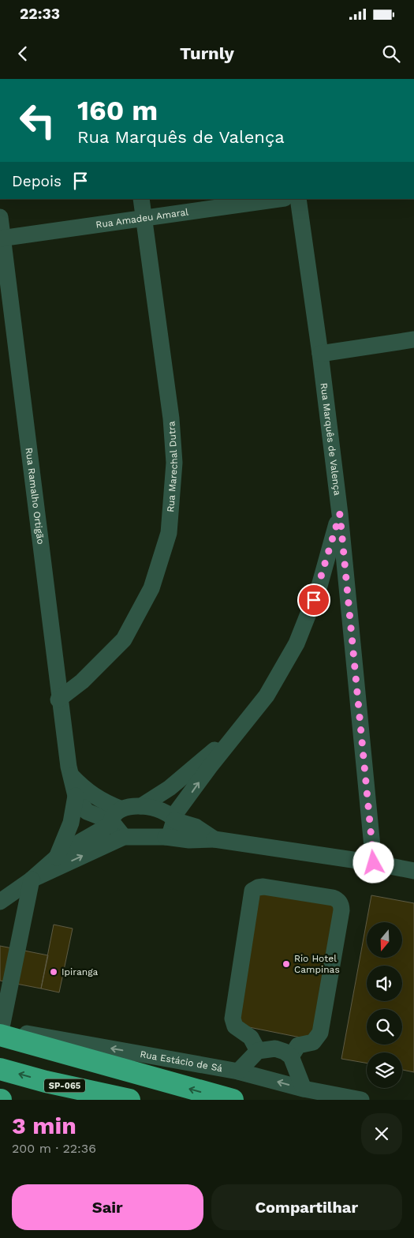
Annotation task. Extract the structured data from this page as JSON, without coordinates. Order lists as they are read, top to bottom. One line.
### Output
{"streets":{"highway":["SP-065"],"street":["Rua Amadeu Amaral","Rua Marquês de Valença","Rua Marechal Dutra","Rua Ramalho Ortigão","Rua Estácio de Sá"]},"crossings":[["Rua Amadeu Amaral","Rua Marechal Dutra"],["Rua Amadeu Amaral","Rua Ramalho Ortigão"],["Rua Marquês de Valença","Rua Ramalho Ortigão"],["Rua Marechal Dutra","Rua Ramalho Ortigão"]],"one_way":["Rua Estácio de Sá"],"places":["Rio Hotel Campinas","Ipiranga"],"north":"bottom","page":{"status":"22:33","header":"Turnly","turn":["160 m","Rua Marquês de Valença"],"then":"Depois","heading":["3 min","200 m · 22:36"],"buttons":["Sair","Compartilhar"]}}
